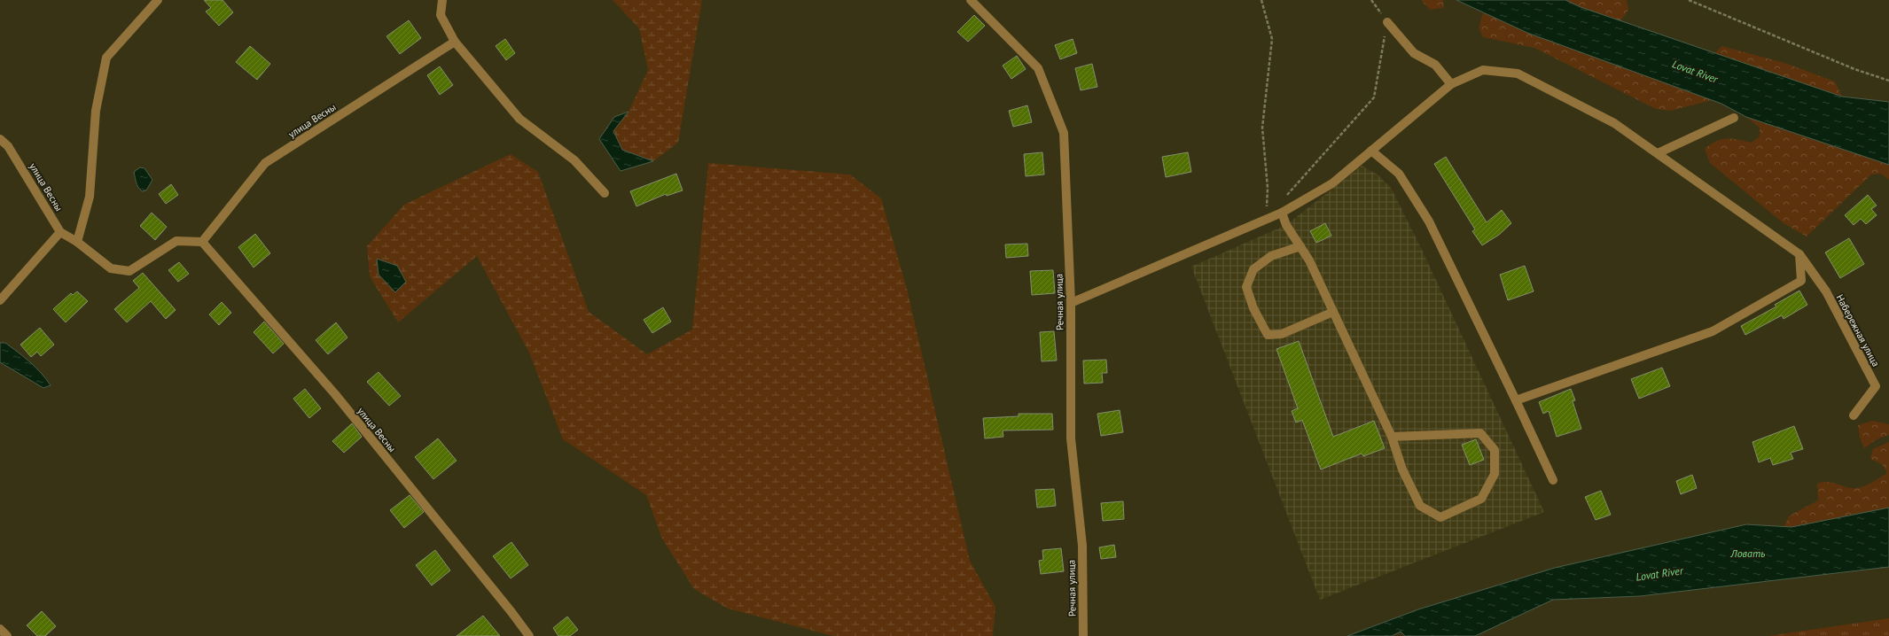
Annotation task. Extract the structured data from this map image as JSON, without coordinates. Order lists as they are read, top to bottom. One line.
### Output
{"streets":{"street":["улица Весны","Речная улица","Набережная улица"]},"water":["Lovat River","Ловать"]}
